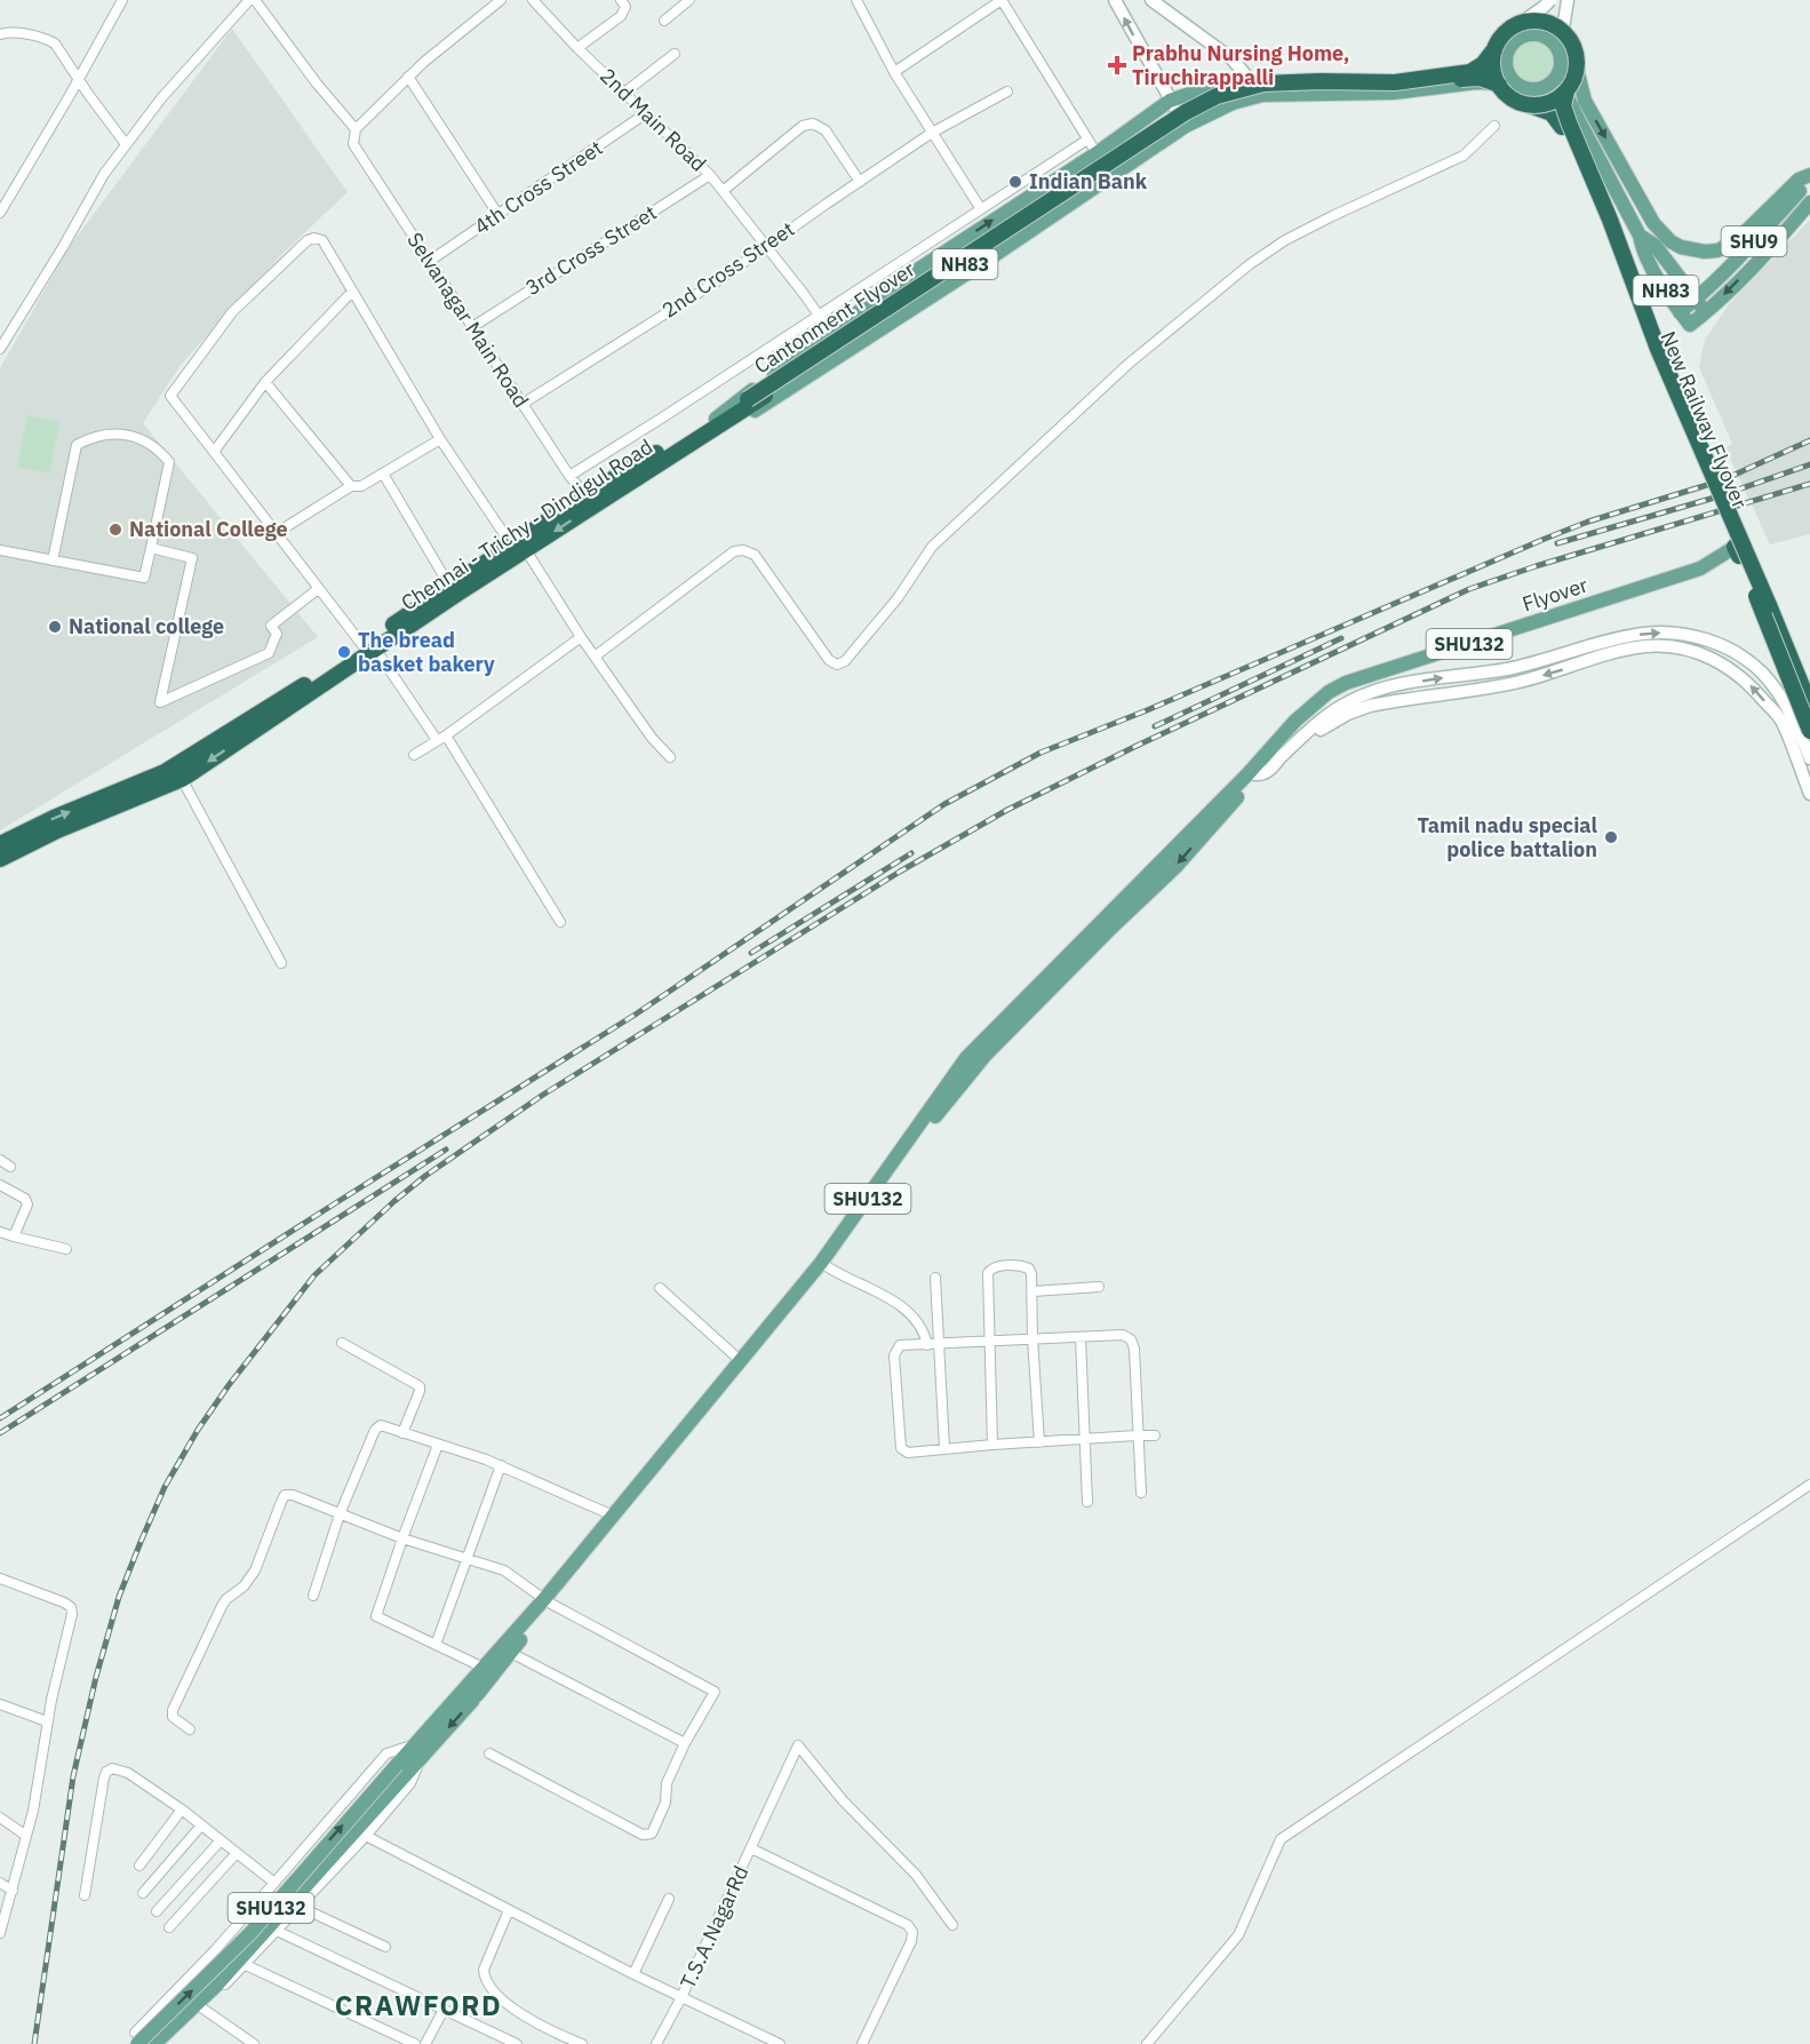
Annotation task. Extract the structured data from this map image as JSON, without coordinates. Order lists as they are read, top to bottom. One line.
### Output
{"streets":{"highway":["NH83","Cantonment Flyover","New Railway Flyover","Chennai - Trichy - Dindigul Road"],"main road":["SHU9","Flyover","SHU132"],"street":["2nd Main Road","4th Cross Street","3rd Cross Street","2nd Cross Street","Selvanagar Main Road","T.S.A.NagarRd"]},"crossings":[["2nd Main Road","4th Cross Street"],["2nd Main Road","3rd Cross Street"],["2nd Main Road","2nd Cross Street"],["4th Cross Street","Selvanagar Main Road"],["SHU9","NH83"],["3rd Cross Street","Selvanagar Main Road"],["NH83","Cantonment Flyover"],["NH83","New Railway Flyover"],["NH83","Chennai - Trichy - Dindigul Road"],["2nd Cross Street","Selvanagar Main Road"],["Cantonment Flyover","New Railway Flyover"],["Cantonment Flyover","Chennai - Trichy - Dindigul Road"],["Selvanagar Main Road","Chennai - Trichy - Dindigul Road"],["New Railway Flyover","Flyover"],["Flyover","SHU132"]],"districts":["CRAWFORD"],"places":{"health":["Prabhu Nursing Home, Tiruchirappalli"],"other":["Indian Bank","National College","National college","The bread basket bakery","Tamil nadu special police battalion"]}}
